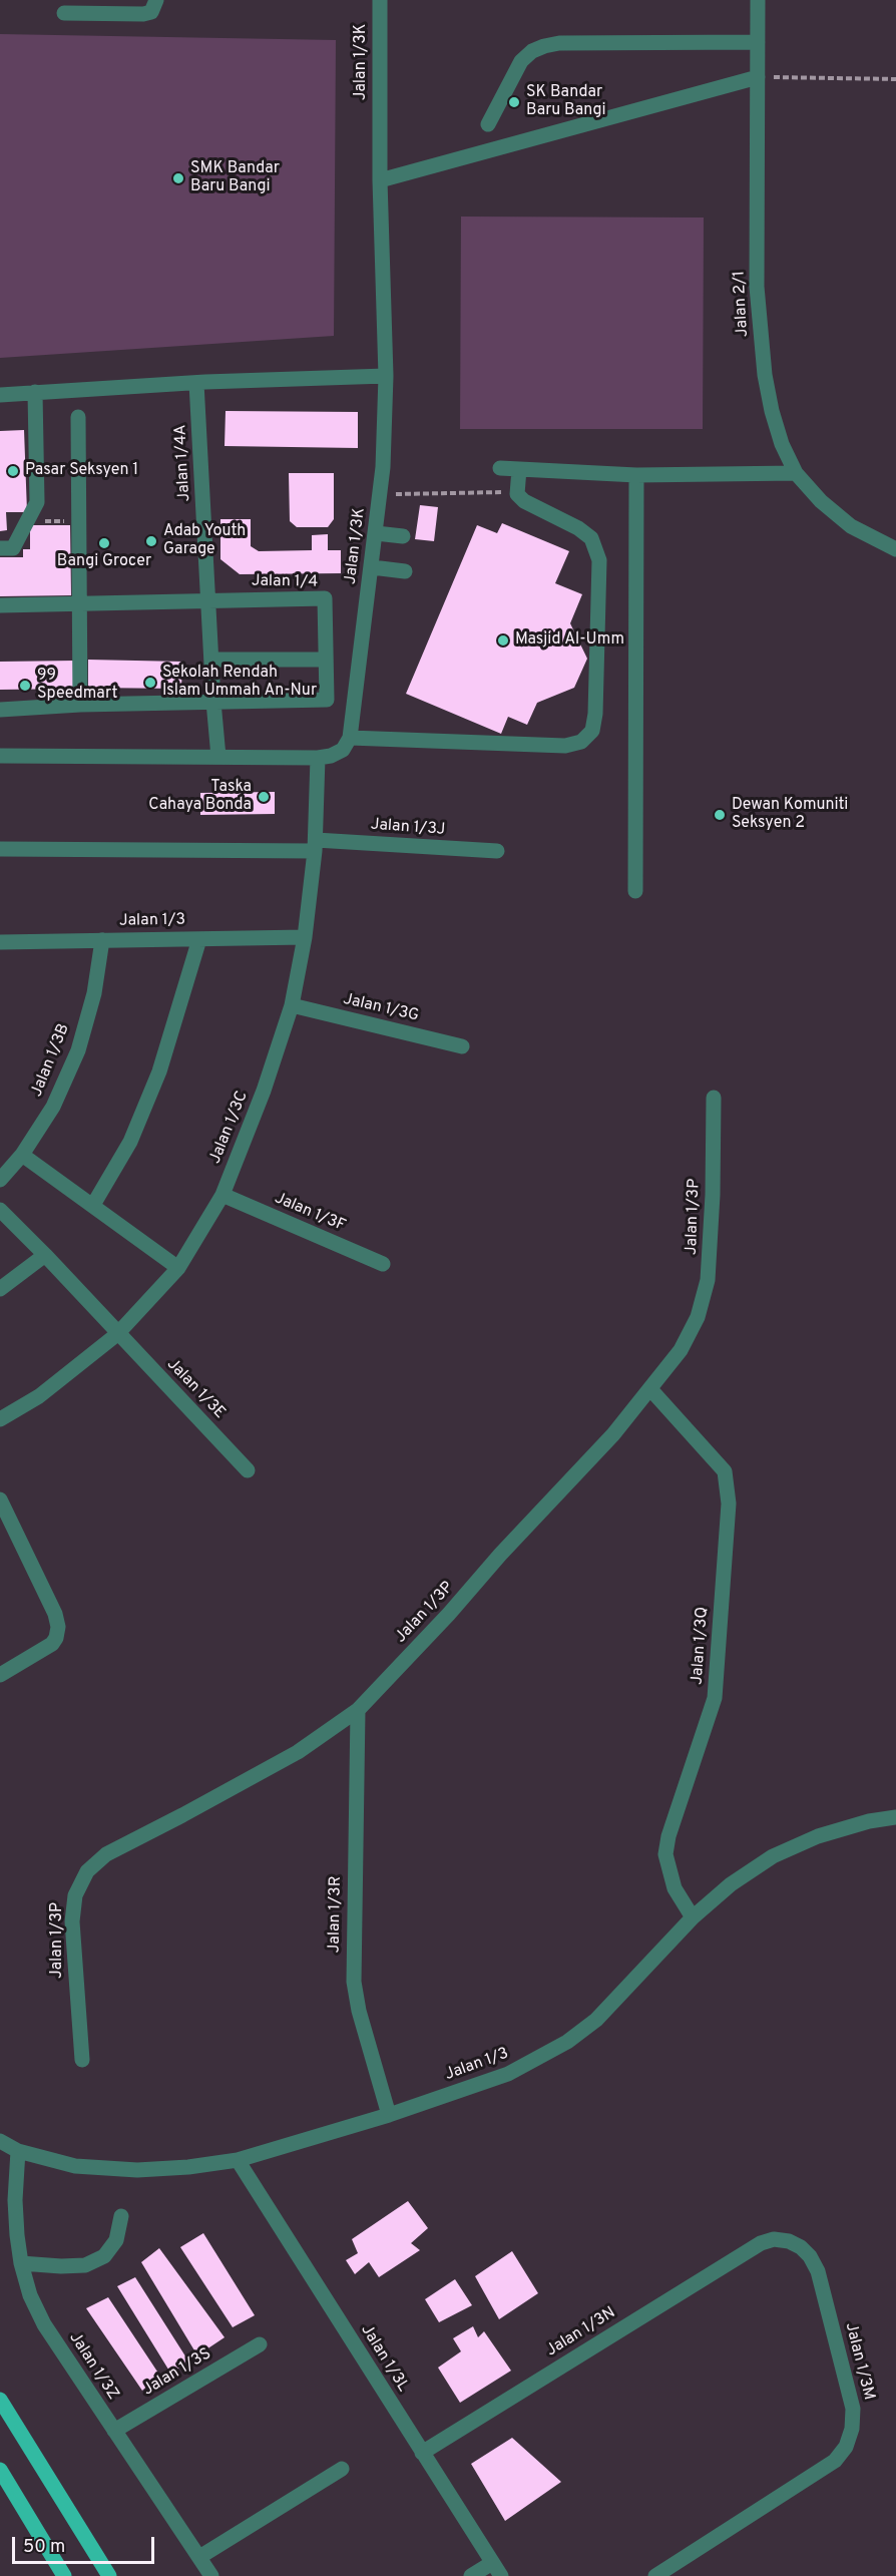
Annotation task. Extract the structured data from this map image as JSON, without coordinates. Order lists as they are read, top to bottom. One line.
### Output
{"streets":{"street":["Jalan 1/3K","Jalan 2/1","Jalan 1/4A","Jalan 1/4","Jalan 1/3J","Jalan 1/3","Jalan 1/3G","Jalan 1/3B","Jalan 1/3C","Jalan 1/3F","Jalan 1/3P","Jalan 1/3E","Jalan 1/3Q","Jalan 1/3R","Jalan 1/3N","Jalan 1/3L","Jalan 1/3M","Jalan 1/3Z","Jalan 1/3S"]},"crossings":[["Jalan 1/4A","Jalan 1/4"],["Jalan 1/3J","Jalan 1/3C"],["Jalan 1/3","Jalan 1/3B"],["Jalan 1/3","Jalan 1/3C"],["Jalan 1/3","Jalan 1/3Q"],["Jalan 1/3","Jalan 1/3R"],["Jalan 1/3","Jalan 1/3L"],["Jalan 1/3","Jalan 1/3Z"],["Jalan 1/3G","Jalan 1/3C"],["Jalan 1/3C","Jalan 1/3F"],["Jalan 1/3C","Jalan 1/3E"],["Jalan 1/3P","Jalan 1/3Q"],["Jalan 1/3P","Jalan 1/3R"],["Jalan 1/3N","Jalan 1/3L"],["Jalan 1/3N","Jalan 1/3M"],["Jalan 1/3Z","Jalan 1/3S"]],"places":["SK Bandar Baru Bangi","SMK Bandar Baru Bangi","Pasar Seksyen 1","Adab Youth Garage","Bangi Grocer","Masjid Al-Umm","Sekolah Rendah Islam Ummah An-Nur","99 Speedmart","Taska Cahaya Bonda","Dewan Komuniti Seksyen 2"],"scale_bar":"50 m"}
